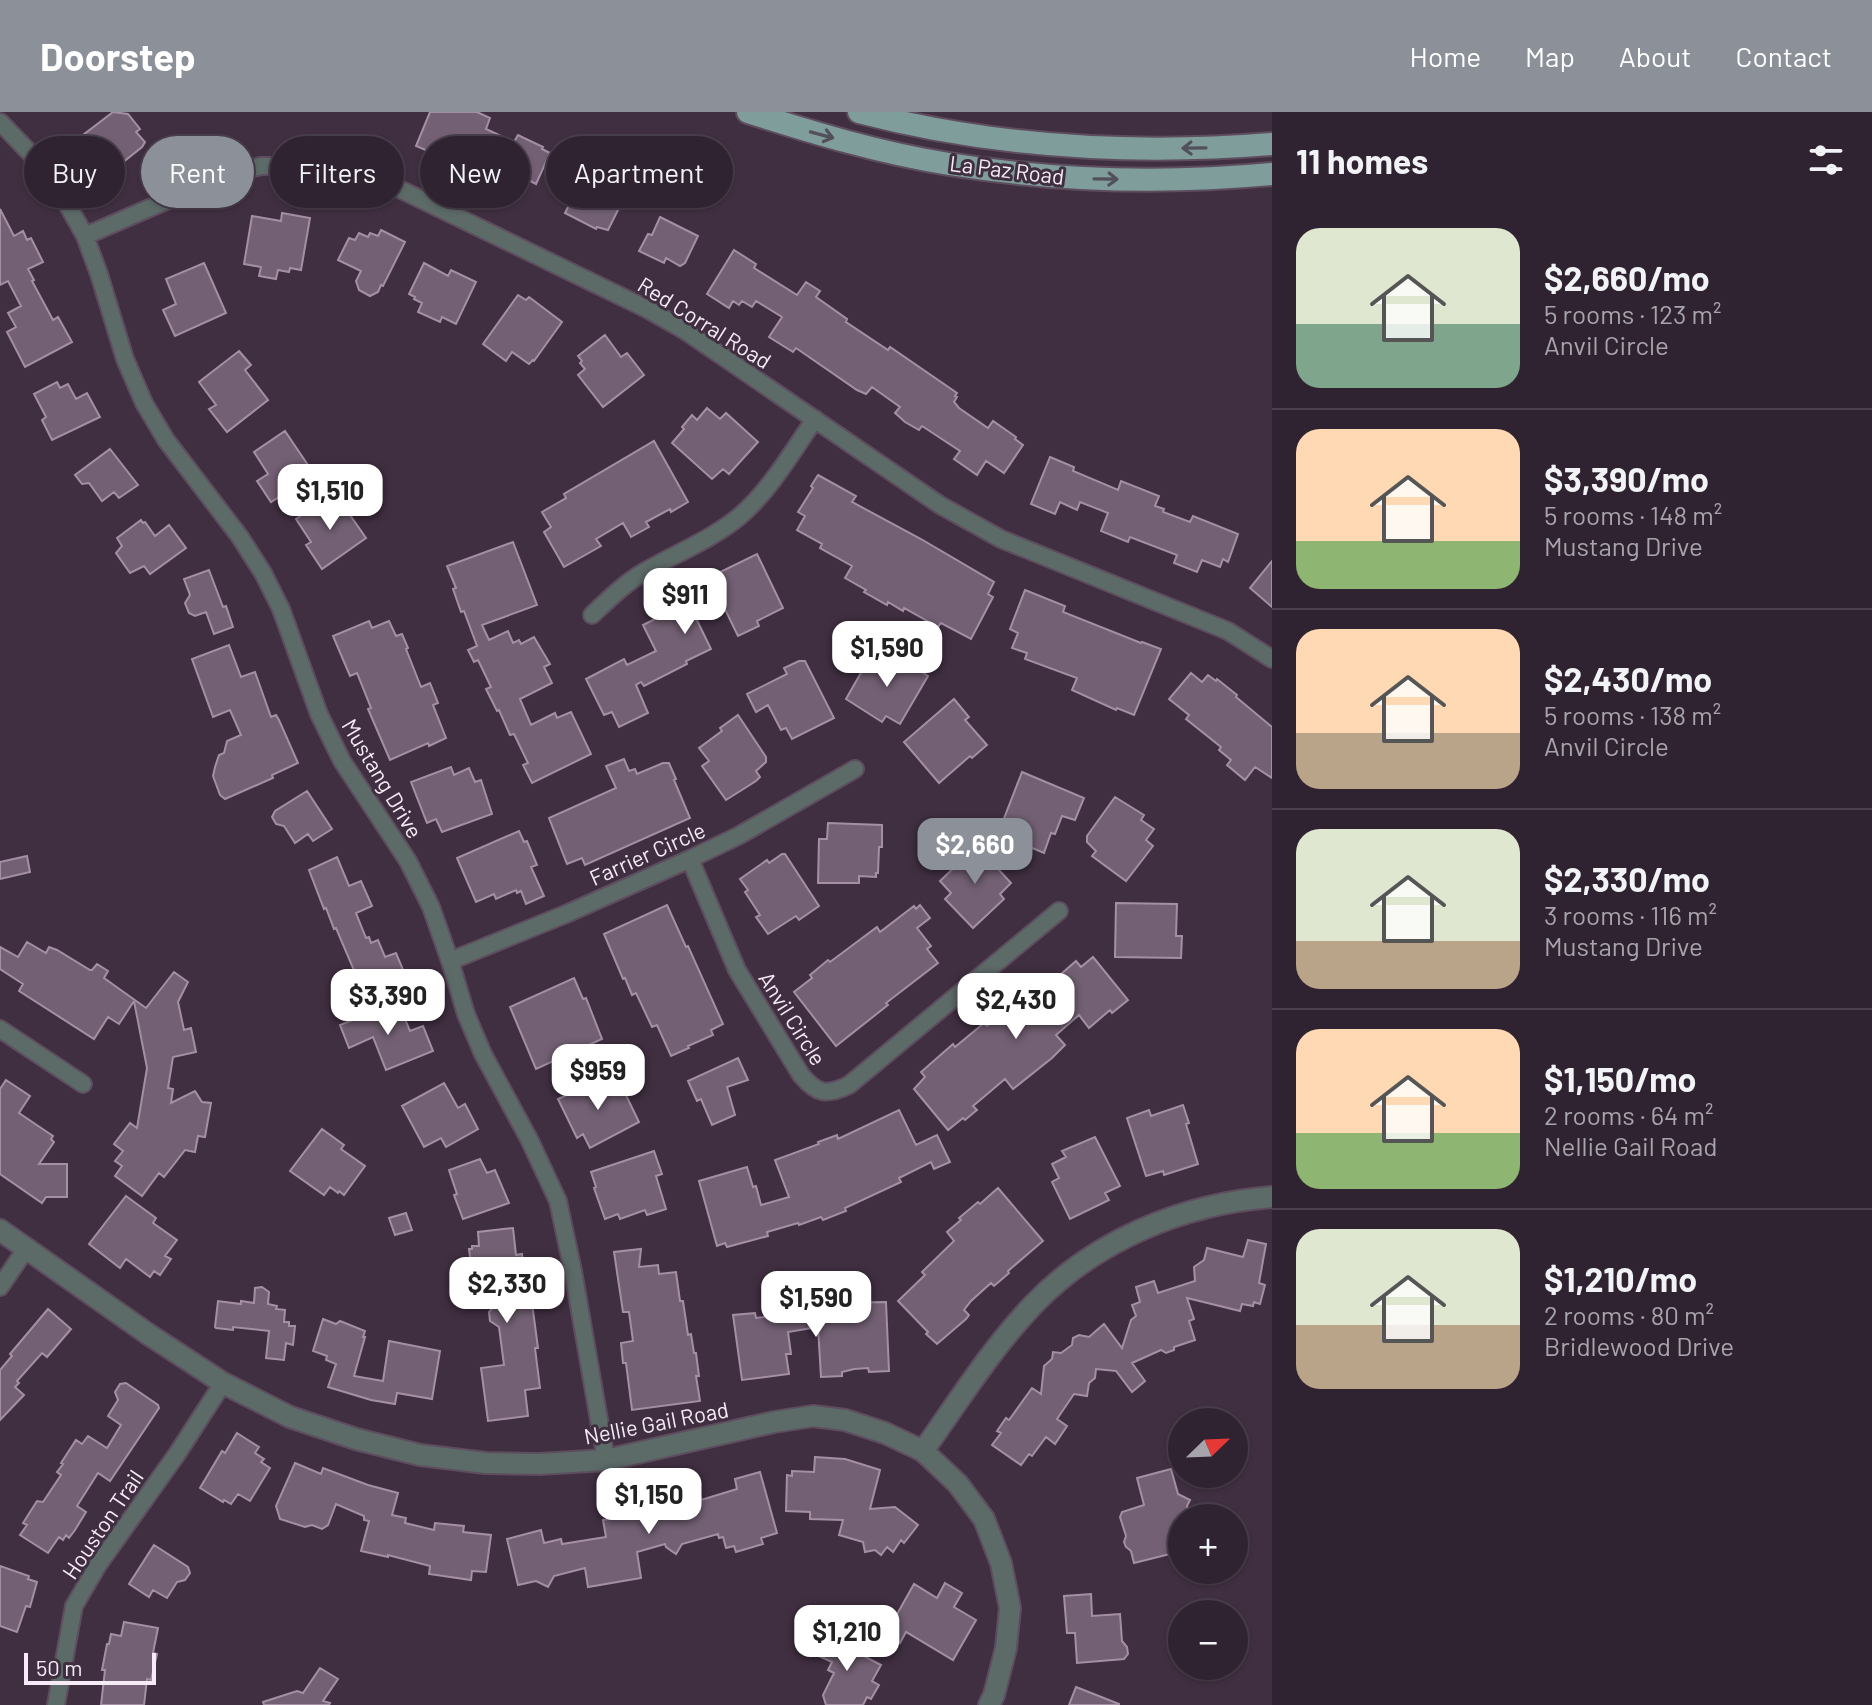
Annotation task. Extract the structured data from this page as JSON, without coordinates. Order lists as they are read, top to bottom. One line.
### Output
{"streets":{"main road":["La Paz Road"],"street":["Red Corral Road","Mustang Drive","Farrier Circle","Anvil Circle","Nellie Gail Road","Houston Trail"]},"crossings":[["Red Corral Road","Mustang Drive"],["Mustang Drive","Farrier Circle"],["Mustang Drive","Nellie Gail Road"],["Farrier Circle","Anvil Circle"],["Nellie Gail Road","Houston Trail"]],"scale_bar":"50 m","north":"top right","page":{"header":"Doorstep","nav":["Home","Map","About","Contact"],"heading":"11 homes","chip":["Buy","Rent","Filters","New","Apartment"],"list":[{"name":"$2,660/mo","note":"5 rooms · 123 m² · Anvil Circle"},{"name":"$3,390/mo","note":"5 rooms · 148 m² · Mustang Drive"},{"name":"$2,430/mo","note":"5 rooms · 138 m² · Anvil Circle"},{"name":"$2,330/mo","note":"3 rooms · 116 m² · Mustang Drive"},{"name":"$1,150/mo","note":"2 rooms · 64 m² · Nellie Gail Road"},{"name":"$1,210/mo","note":"2 rooms · 80 m² · Bridlewood Drive"}],"price":["$1,510","$911","$1,590","$2,660","$3,390","$2,430","$959","$2,330","$1,590","$1,150","$1,210"],"map_buttons":["+","−"],"scale":"50 m"}}
